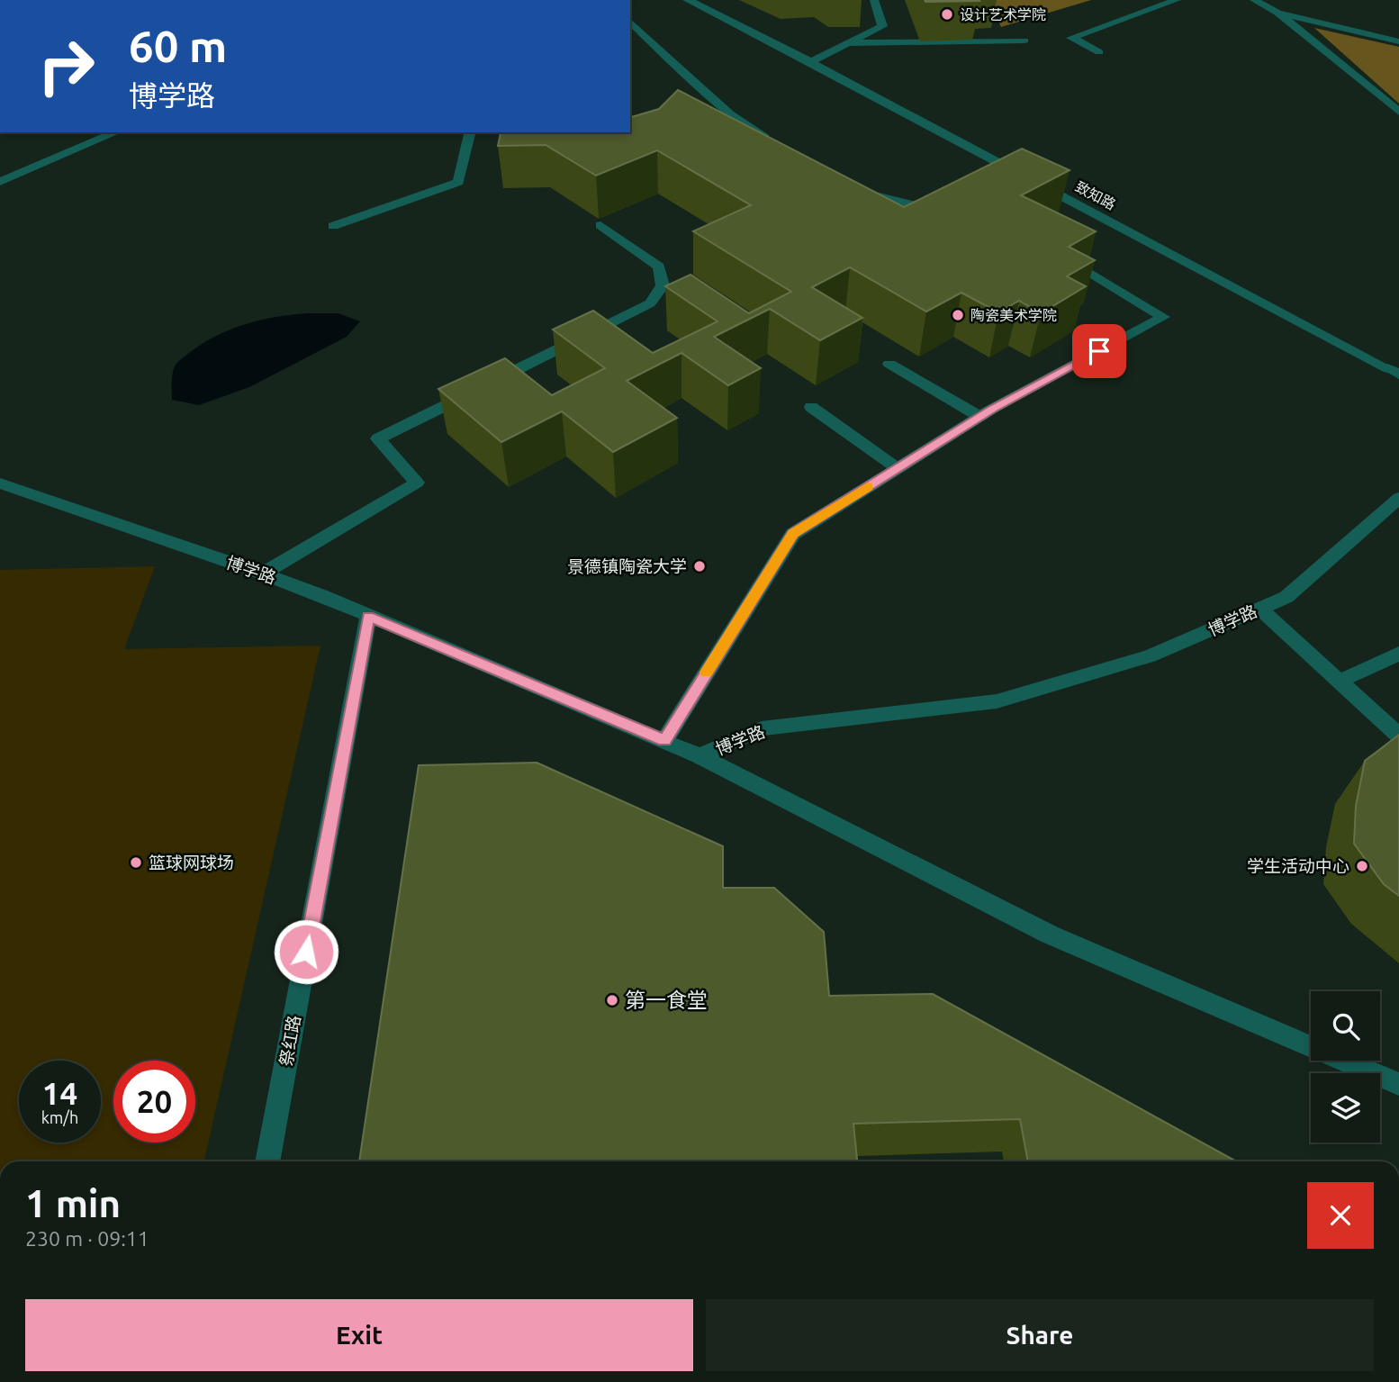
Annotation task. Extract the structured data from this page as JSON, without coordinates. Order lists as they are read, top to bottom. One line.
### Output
{"streets":{"lane":["致知路","博学路","祭红路"]},"crossings":[["博学路","祭红路"]],"places":["设计艺术学院","陶瓷美术学院","景德镇陶瓷大学","篮球网球场","学生活动中心","第一食堂"],"page":{"turn":["60 m","博学路"],"speed":"14 km/h","limit":"20","heading":["1 min","230 m · 09:11"],"buttons":["Exit","Share"]}}
